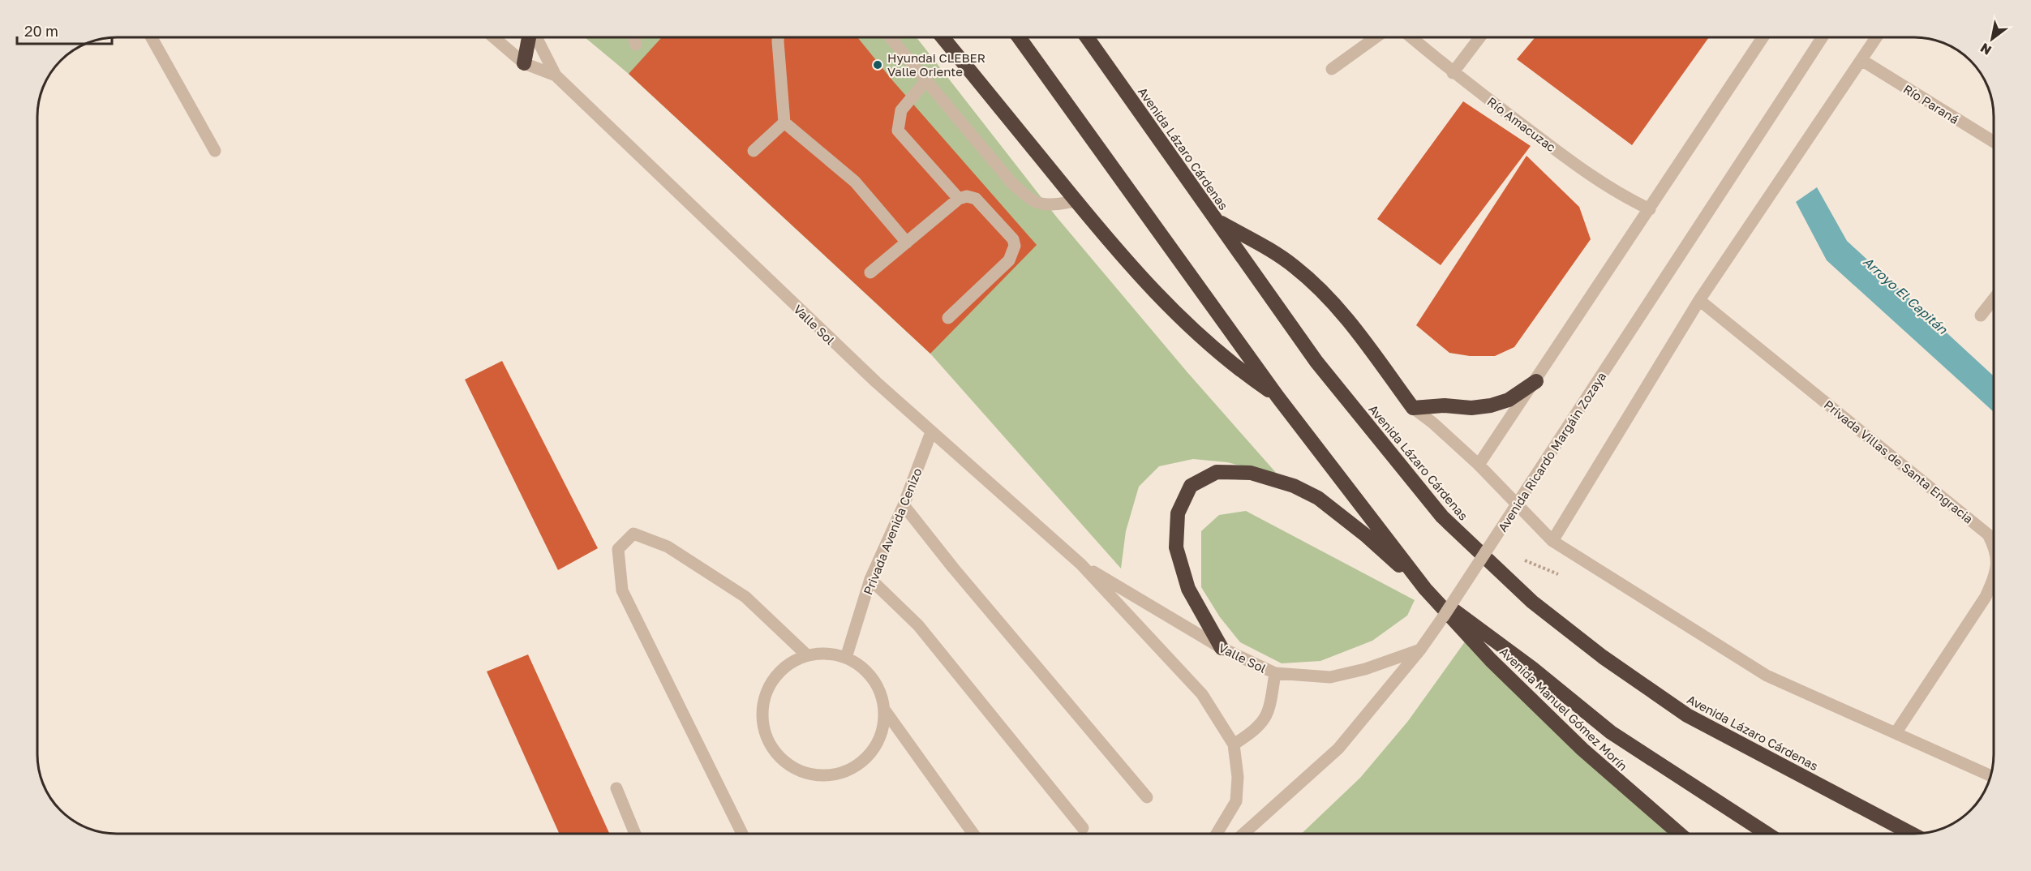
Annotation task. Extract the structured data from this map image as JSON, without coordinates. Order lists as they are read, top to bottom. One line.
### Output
{"streets":{"highway":["Avenida Lázaro Cárdenas","Avenida Manuel Gómez Morín"],"street":["Río Paraná","Río Amacuzac","Valle Sol","Avenida Ricardo Margáin Zozaya","Privada Villas de Santa Engracia","Privada Avenida Cenizo"]},"crossings":[["Valle Sol","Avenida Ricardo Margáin Zozaya"],["Valle Sol","Privada Avenida Cenizo"]],"water":["Arroyo El Capitán"],"places":["Hyundai CLEBER Valle Oriente"],"scale_bar":"20 m","north":"bottom left"}
